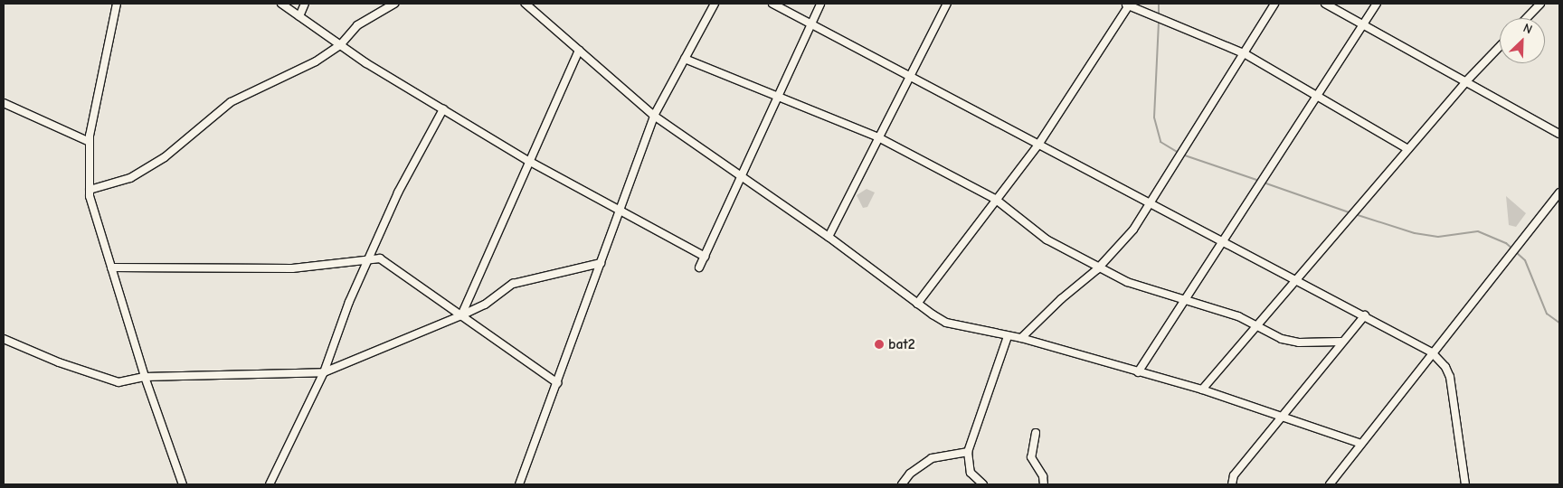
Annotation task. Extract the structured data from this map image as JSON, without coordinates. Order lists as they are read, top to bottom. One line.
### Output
{"places":["bat2"],"north":"top right"}
